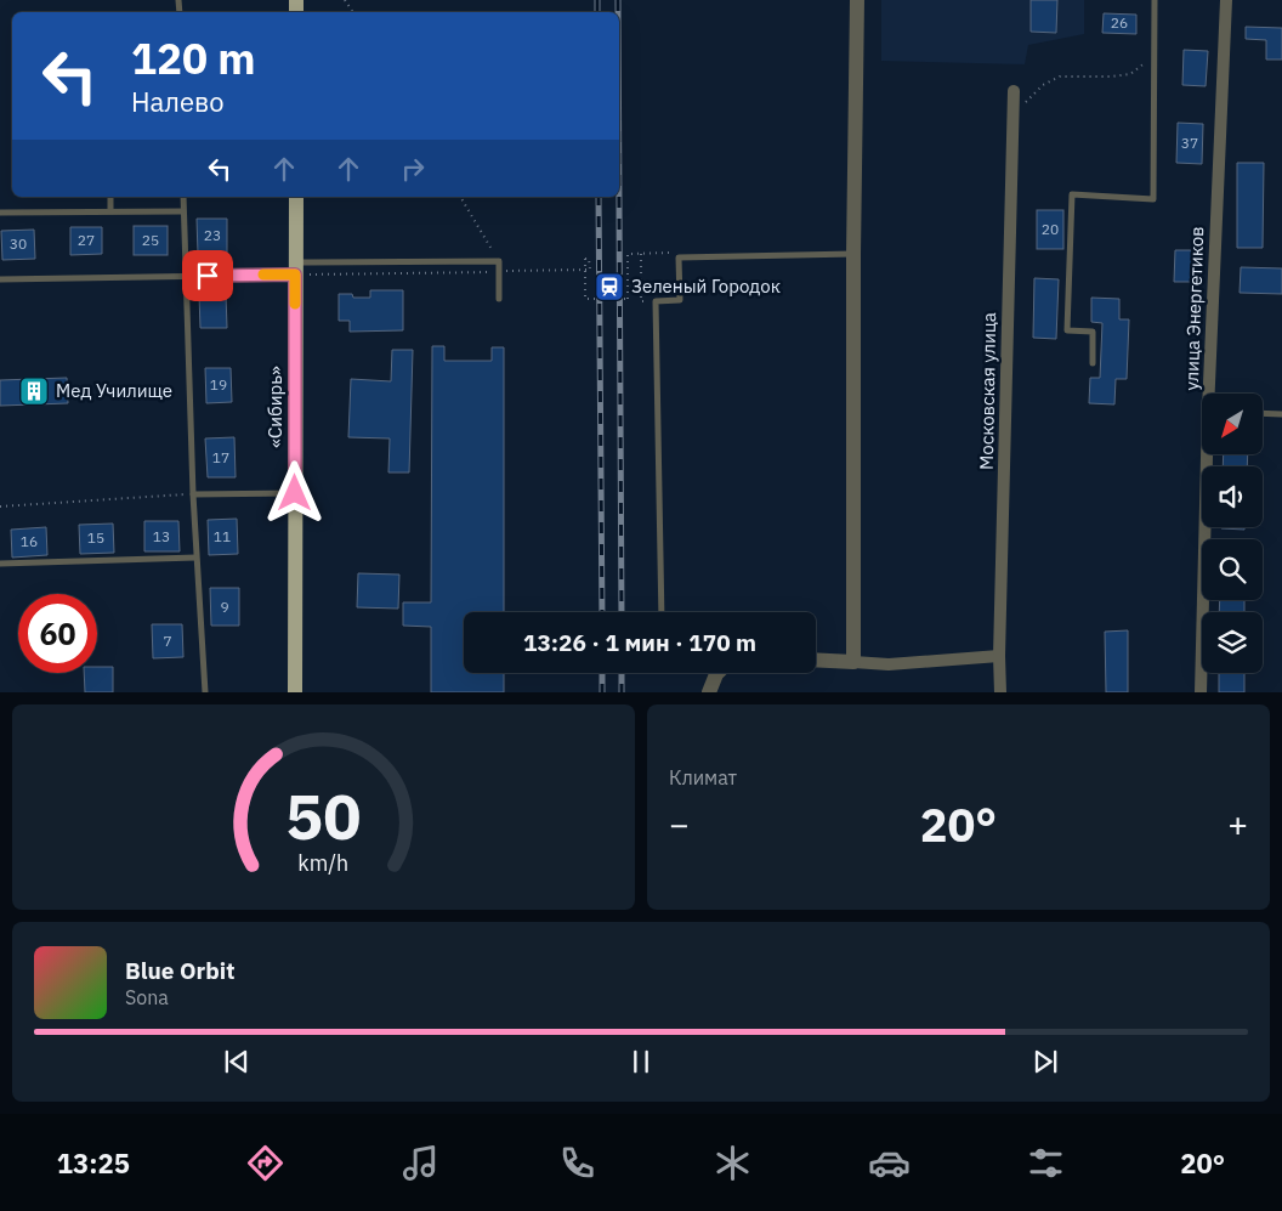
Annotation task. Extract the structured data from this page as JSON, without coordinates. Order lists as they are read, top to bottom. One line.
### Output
{"streets":{"main road":["«Сибирь»"],"street":["улица Энергетиков","Московская улица"]},"places":{"station":["Зеленый Городок"],"building":["Мед Училище"]},"house_numbers":["26","37","20","23","27","25","30","19","17","13","11","15","16","9","7"],"north":"bottom left","page":{"turn":["120 m","Налево"],"limit":"60","trip":"13:26 · 1 мин · 170 m","tile":"Климат","heat":["−","20°","+"],"song":["Blue Orbit","Sona"],"tabs":["13:25","20°"],"gauge":["50","km/h"]}}
